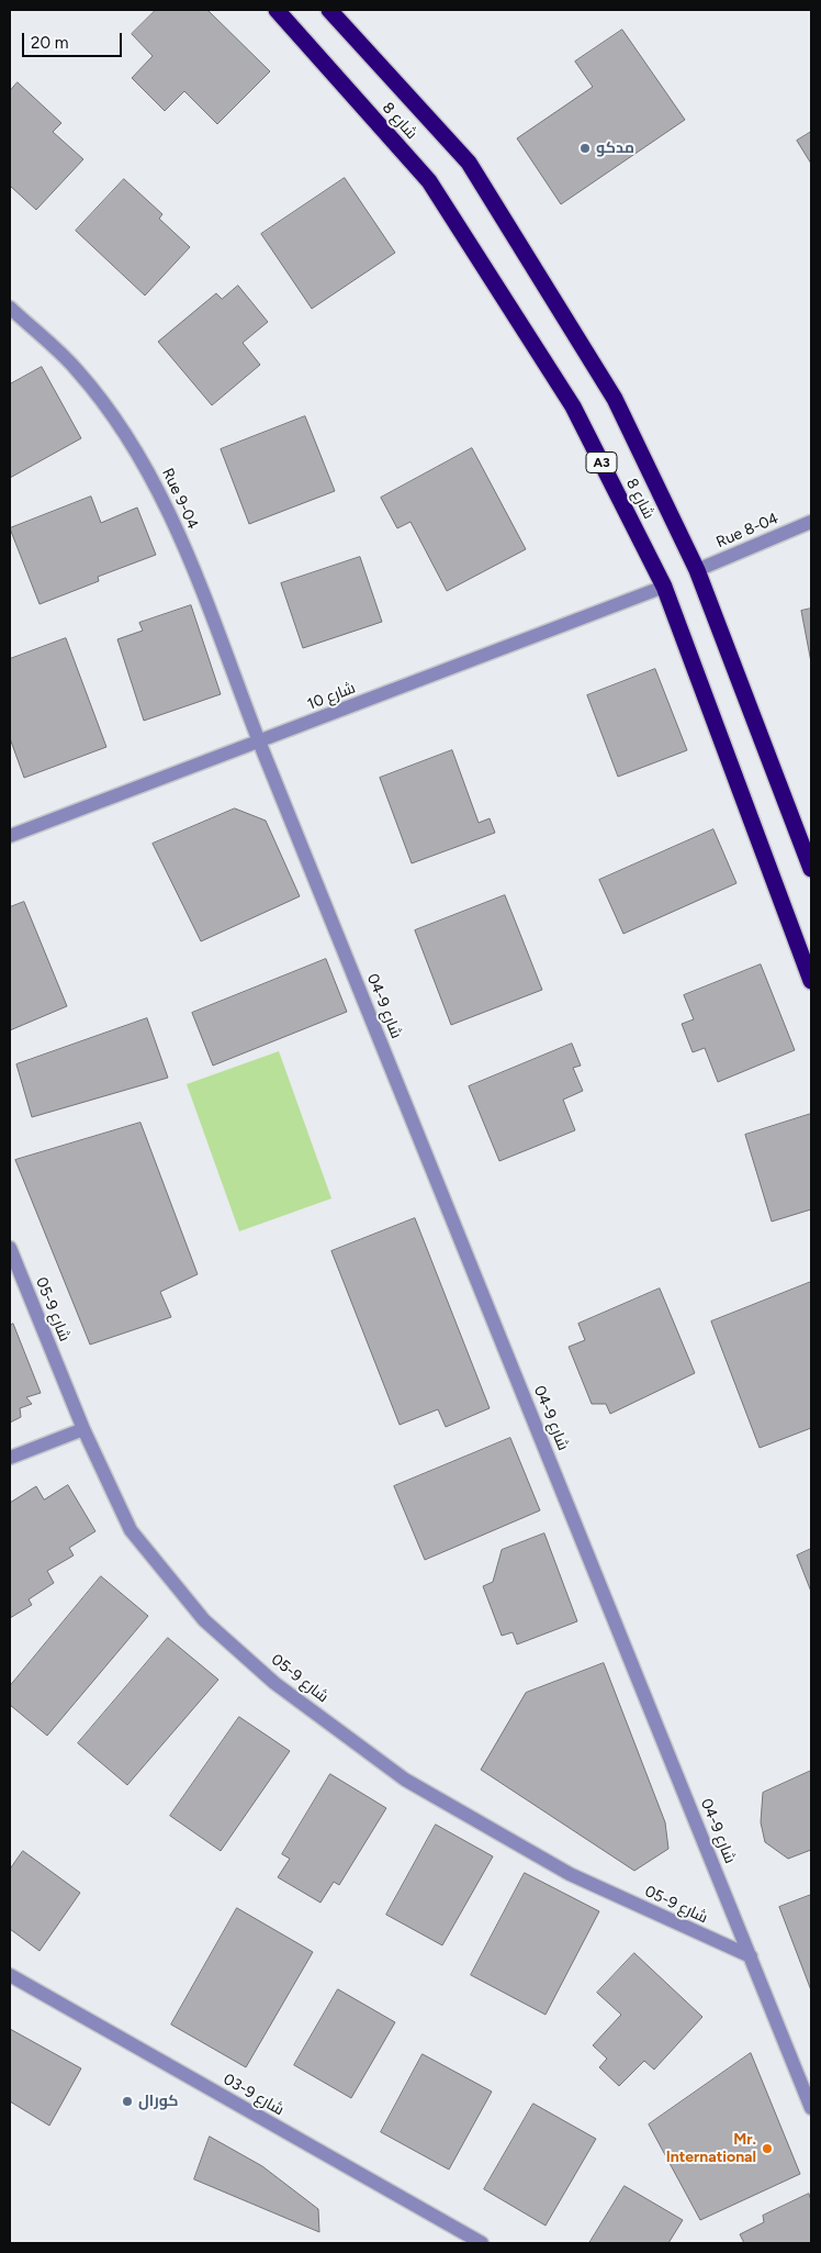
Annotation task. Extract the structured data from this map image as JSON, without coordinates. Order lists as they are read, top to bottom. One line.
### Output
{"streets":{"highway":["شارع 8","A3"],"street":["Rue 9-04","Rue 8-04","شارع 10","شارع 9-04","شارع 9-05","شارع 9-03"]},"crossings":[["شارع 8","Rue 8-04"],["شارع 8","شارع 10"],["Rue 9-04","شارع 10"],["Rue 9-04","شارع 9-04"],["شارع 10","شارع 9-04"],["شارع 9-04","شارع 9-05"]],"places":["مدكو","كورال","Mr. International"],"scale_bar":"20 m"}
